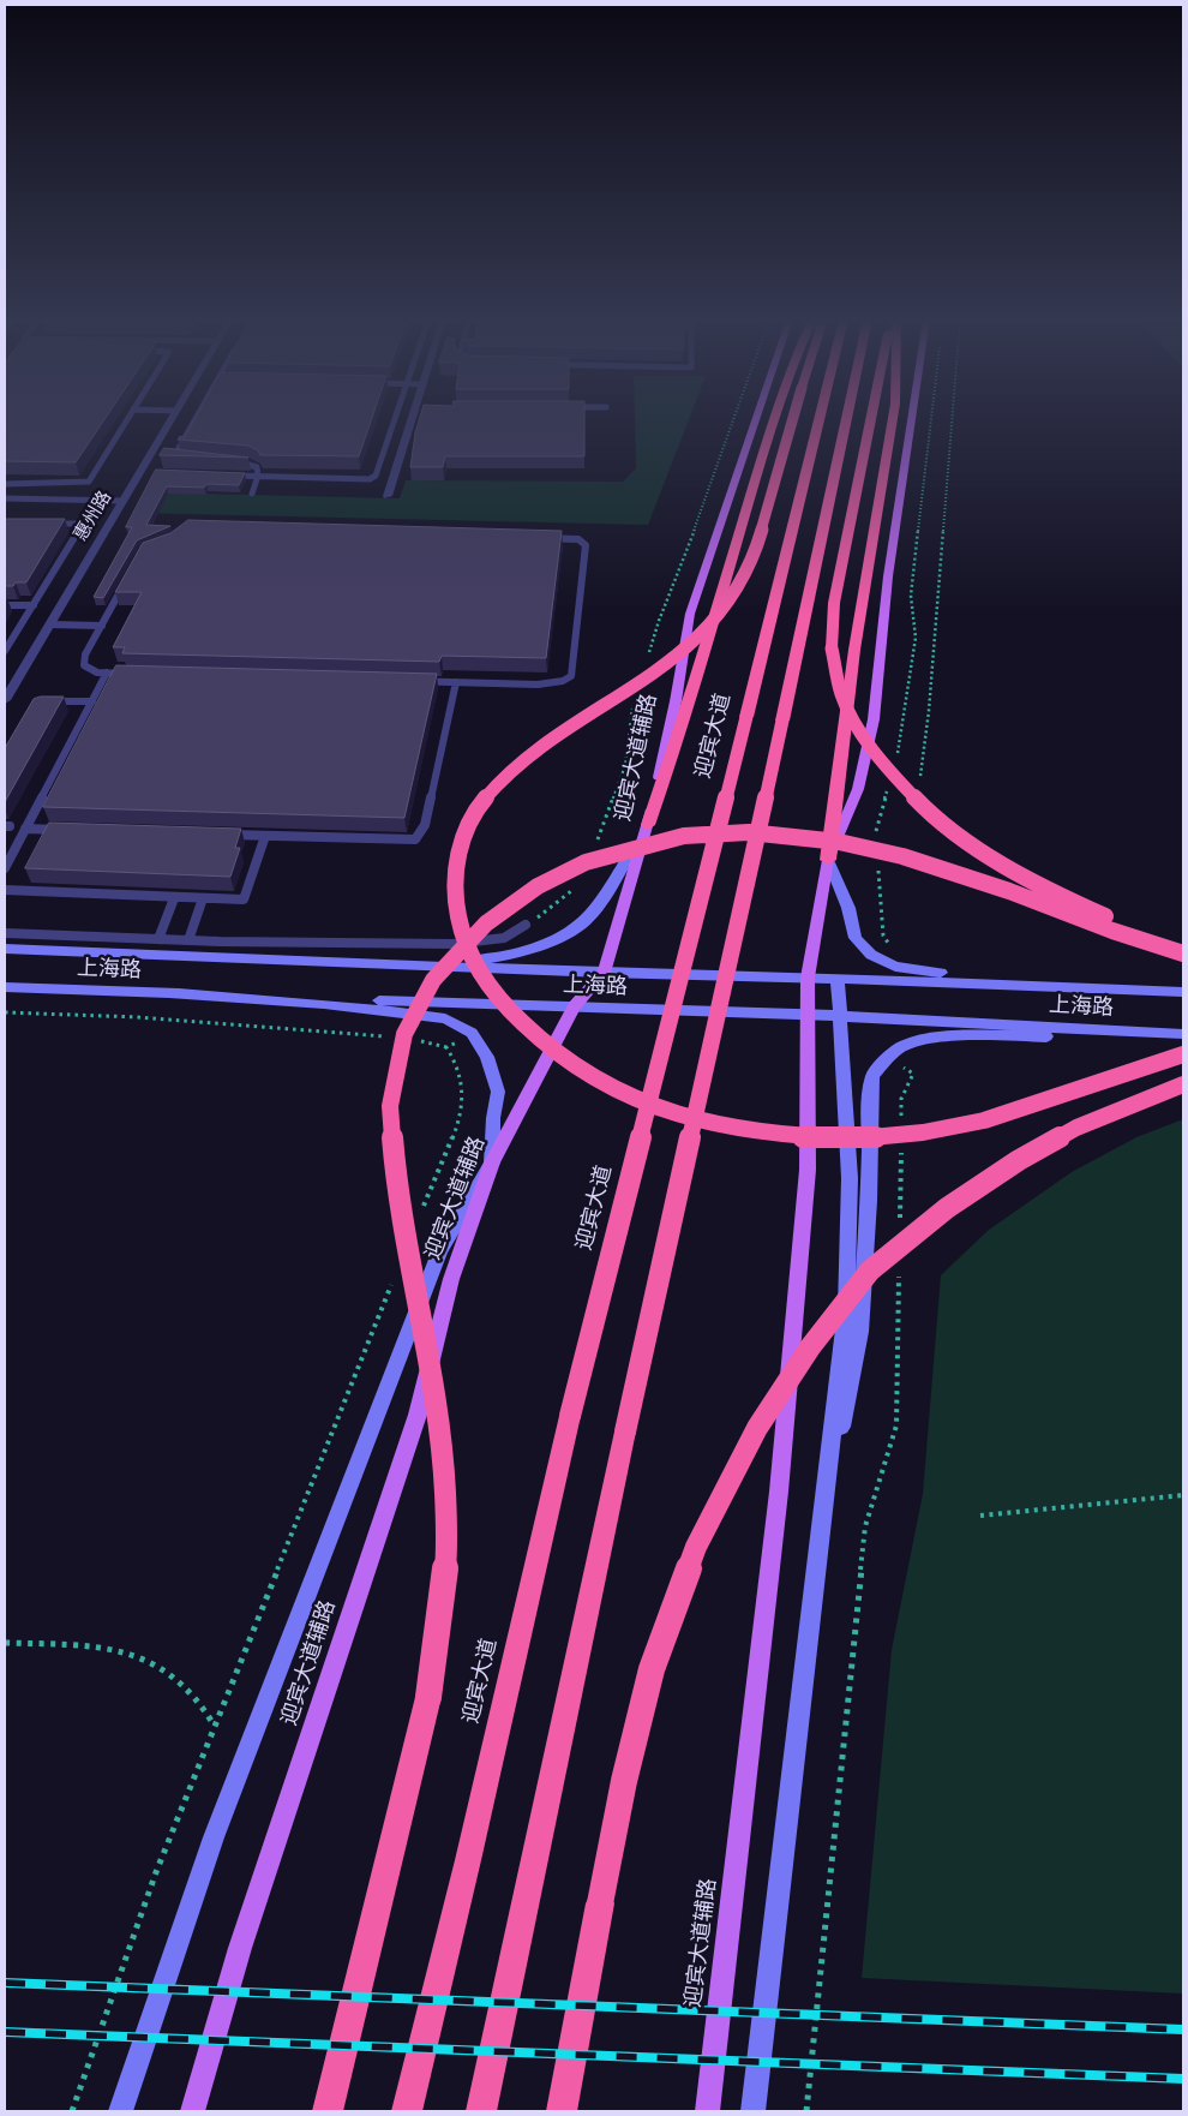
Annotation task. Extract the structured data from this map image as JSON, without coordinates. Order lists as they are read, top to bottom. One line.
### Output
{"streets":{"highway":["迎宾大道"],"main road":["迎宾大道辅路"],"street":["惠州路","上海路"]},"crossings":[["迎宾大道辅路","上海路"]]}
